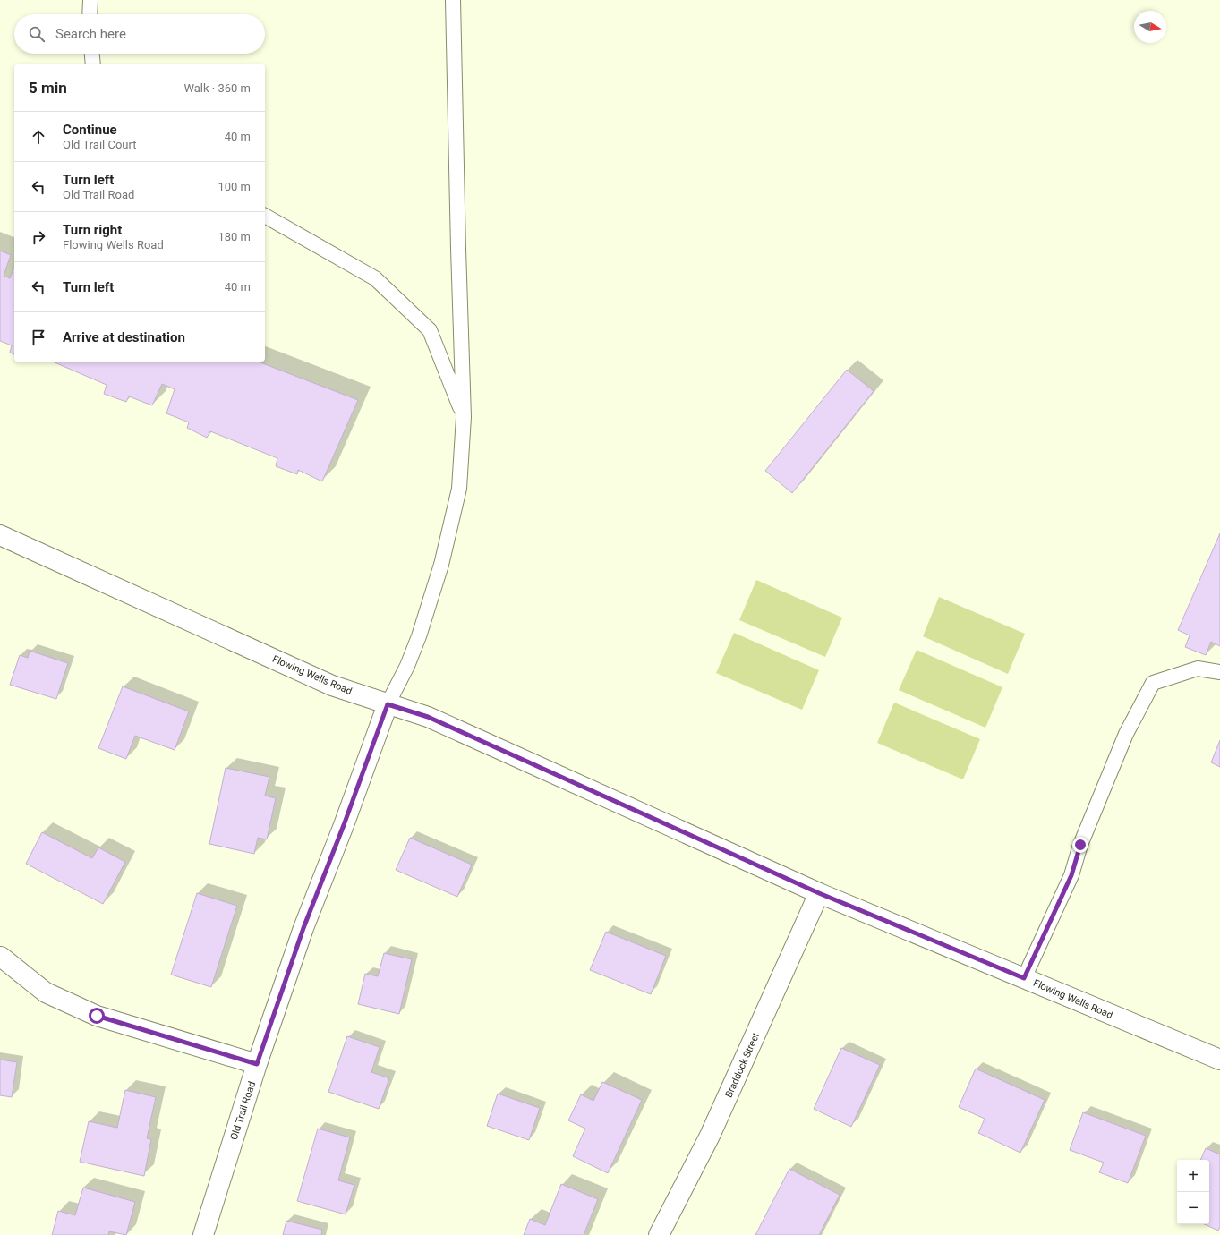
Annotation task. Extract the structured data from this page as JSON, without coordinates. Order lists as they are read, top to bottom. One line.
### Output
{"streets":{"main road":["Flowing Wells Road","Braddock Street","Old Trail Road"]},"crossings":[["Flowing Wells Road","Braddock Street"],["Flowing Wells Road","Old Trail Road"]],"north":"right","page":{"search":"Search here","heading":["5 min","Walk · 360 m"],"list":[["Continue","Old Trail Court","40 m"],["Turn left","Old Trail Road","100 m"],["Turn right","Flowing Wells Road","180 m"],["Turn left","40 m"],"Arrive at destination"],"map_buttons":["+","−"]}}
